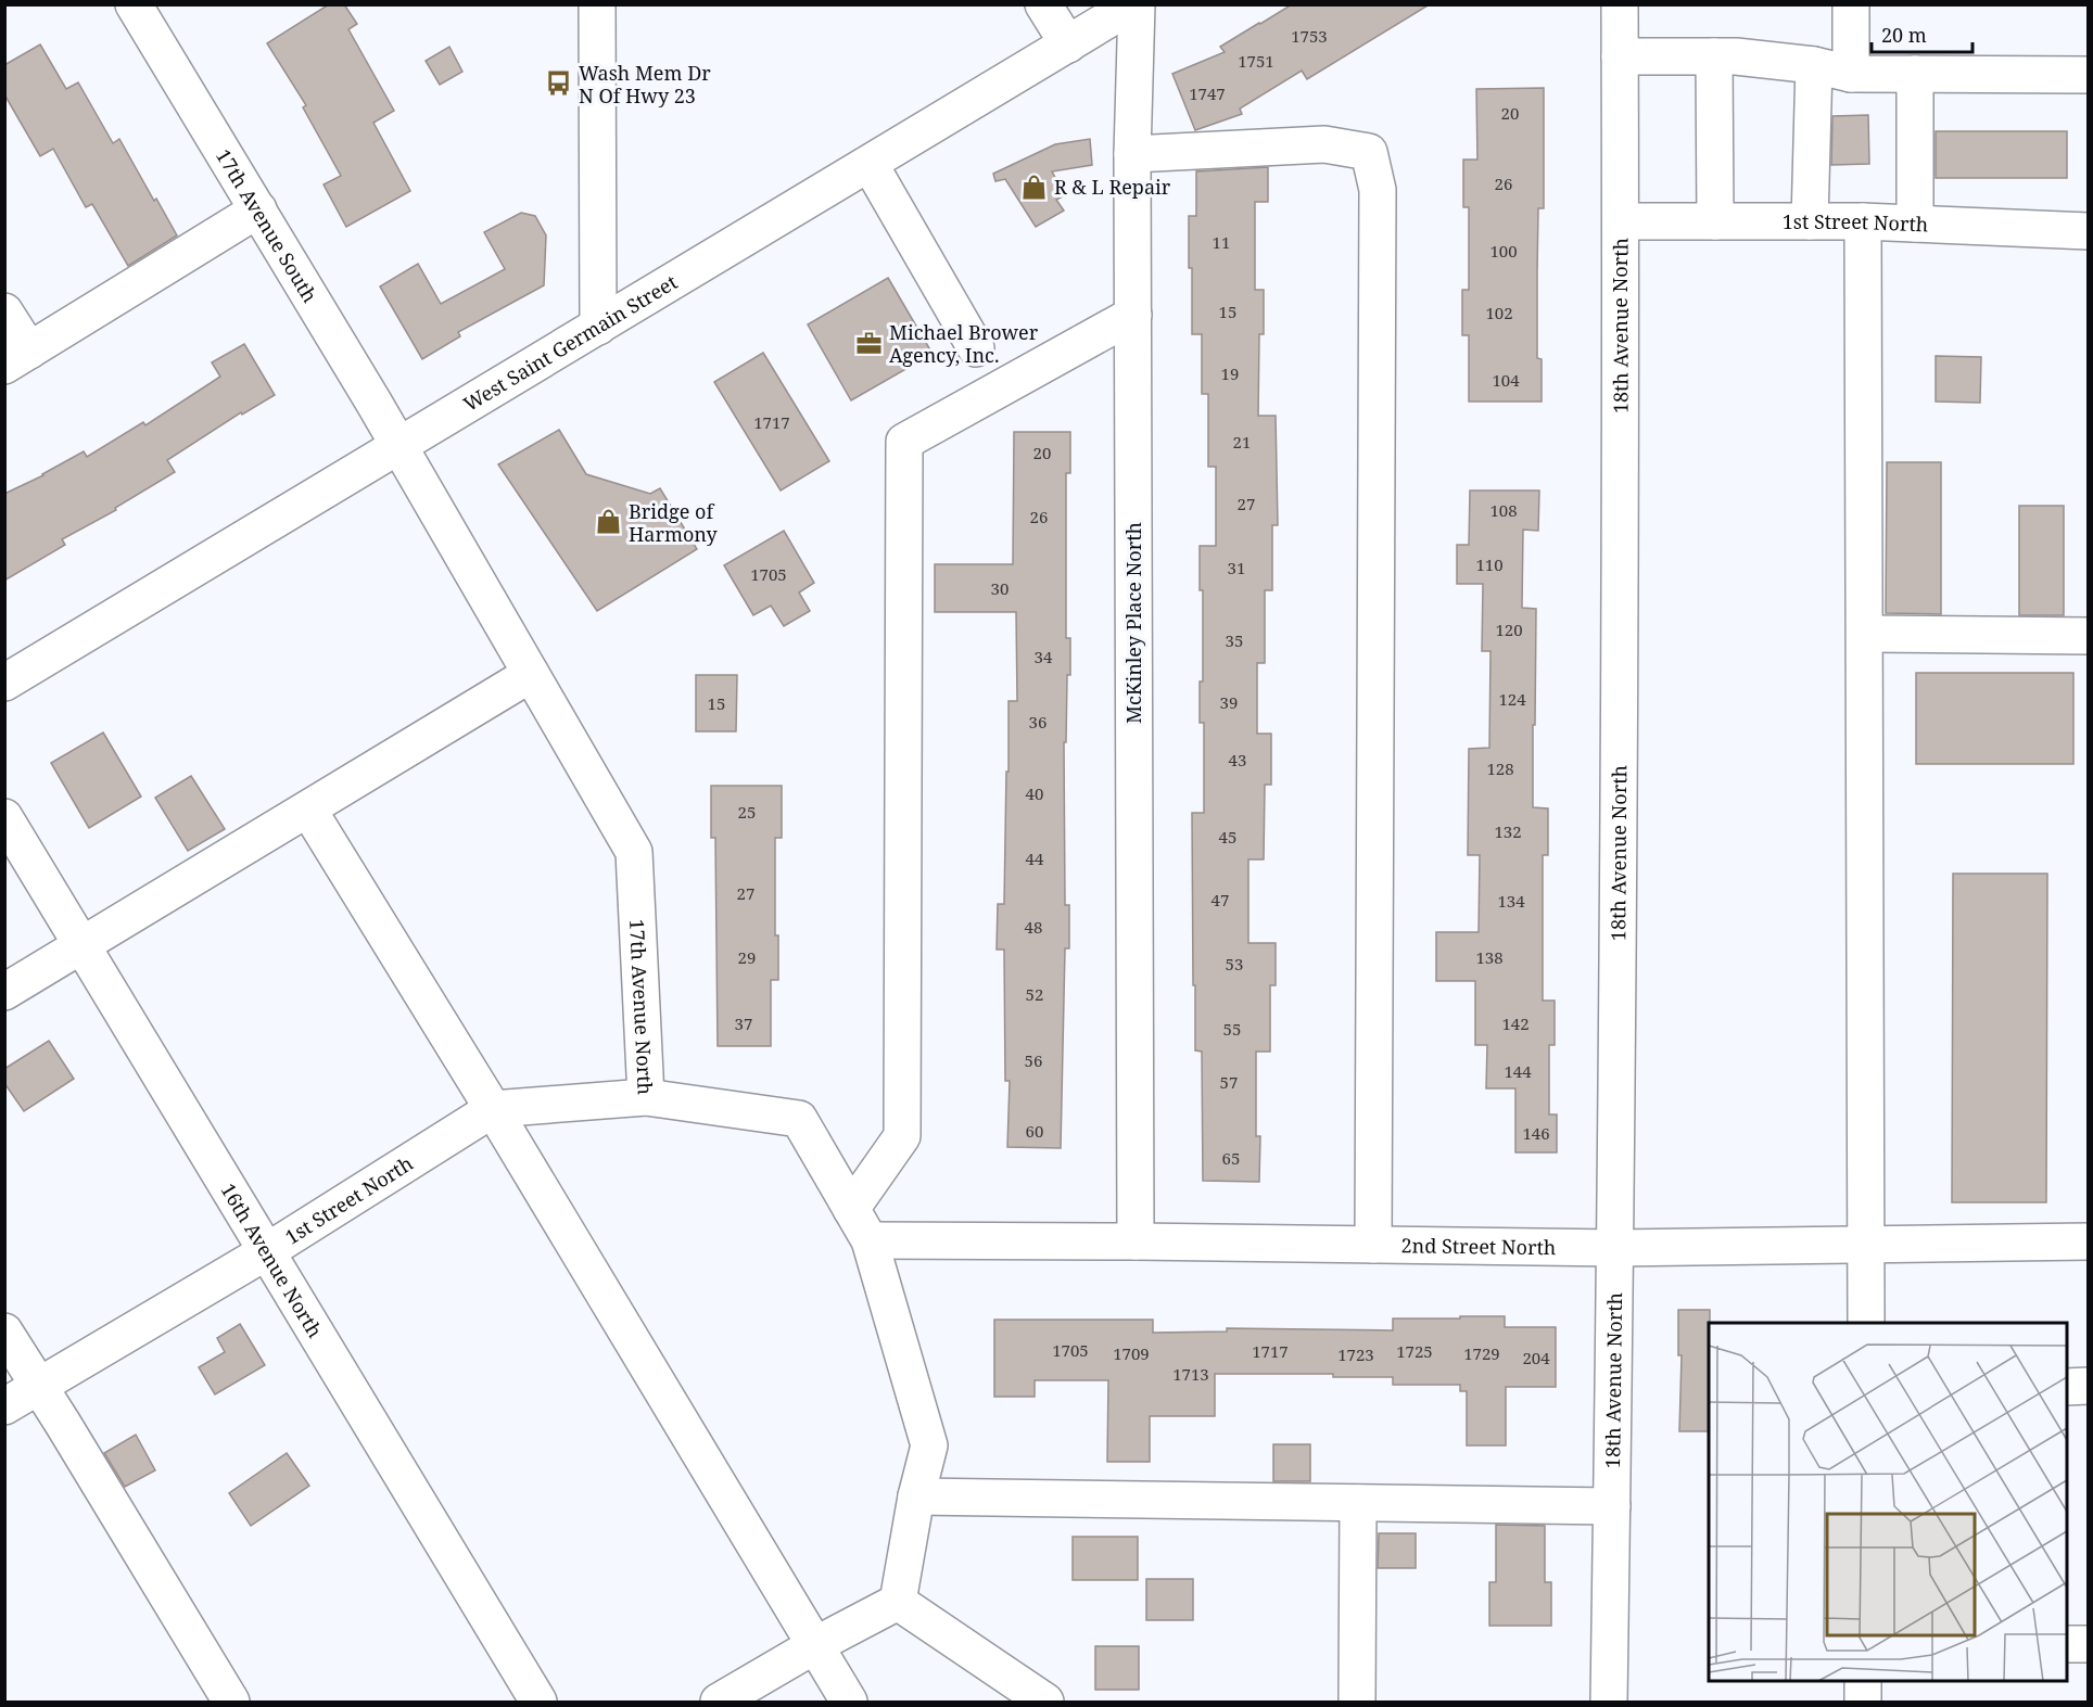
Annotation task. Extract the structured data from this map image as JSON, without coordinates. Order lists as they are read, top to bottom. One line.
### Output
{"streets":{"street":["1st Street North","17th Avenue South","18th Avenue North","West Saint Germain Street","McKinley Place North","17th Avenue North","2nd Street North","16th Avenue North"]},"crossings":[["1st Street North","18th Avenue North"],["1st Street North","17th Avenue North"],["1st Street North","16th Avenue North"],["17th Avenue South","West Saint Germain Street"],["17th Avenue South","17th Avenue North"],["18th Avenue North","2nd Street North"],["West Saint Germain Street","McKinley Place North"],["West Saint Germain Street","17th Avenue North"],["McKinley Place North","2nd Street North"],["17th Avenue North","2nd Street North"]],"places":{"bus stop":["Wash Mem Dr N Of Hwy 23"],"shop":["R & L Repair","Bridge of Harmony"],"office":["Michael Brower Agency, Inc."]},"house_numbers":["1753","1751","1747","20","26","11","100","15","102","19","104","1717","21","20","27","108","26","110","31","1705","30","120","35","34","124","39","15","36","43","128","40","25","132","45","44","27","47","134","48","29","138","53","52","37","142","55","56","144","57","60","146","65","1705","1717","1725","1709","1729","1723","204","1713"],"scale_bar":"20 m"}
